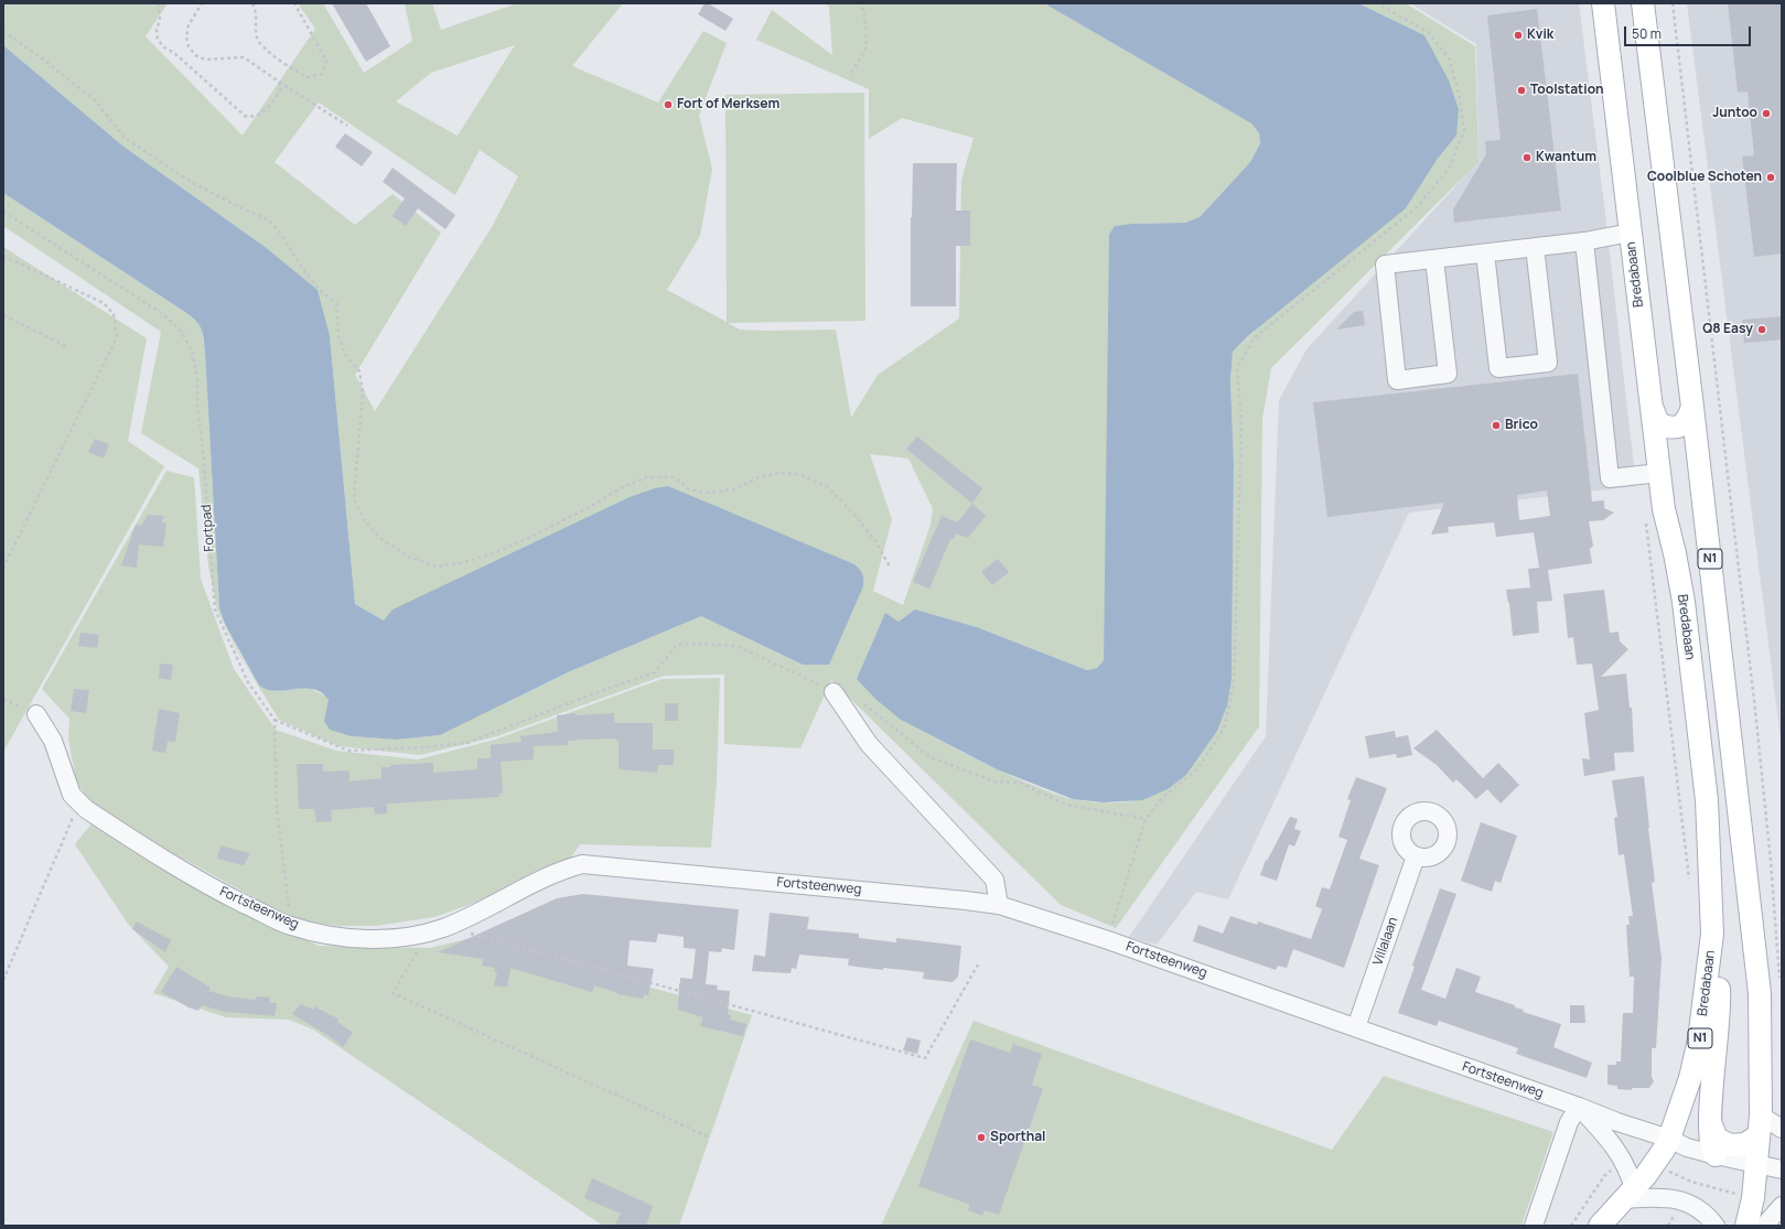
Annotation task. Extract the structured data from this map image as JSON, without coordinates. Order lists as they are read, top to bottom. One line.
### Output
{"streets":{"main road":["Bredabaan","N1"],"street":["Fortsteenweg","Villalaan"],"path":["Fortpad"]},"crossings":[["Bredabaan","Fortsteenweg"],["N1","Fortsteenweg"],["Fortsteenweg","Villalaan"]],"places":["Kvik","Toolstation","Fort of Merksem","Juntoo","Kwantum","Coolblue Schoten","Q8 Easy","Brico","Sporthal"],"scale_bar":"50 m"}
